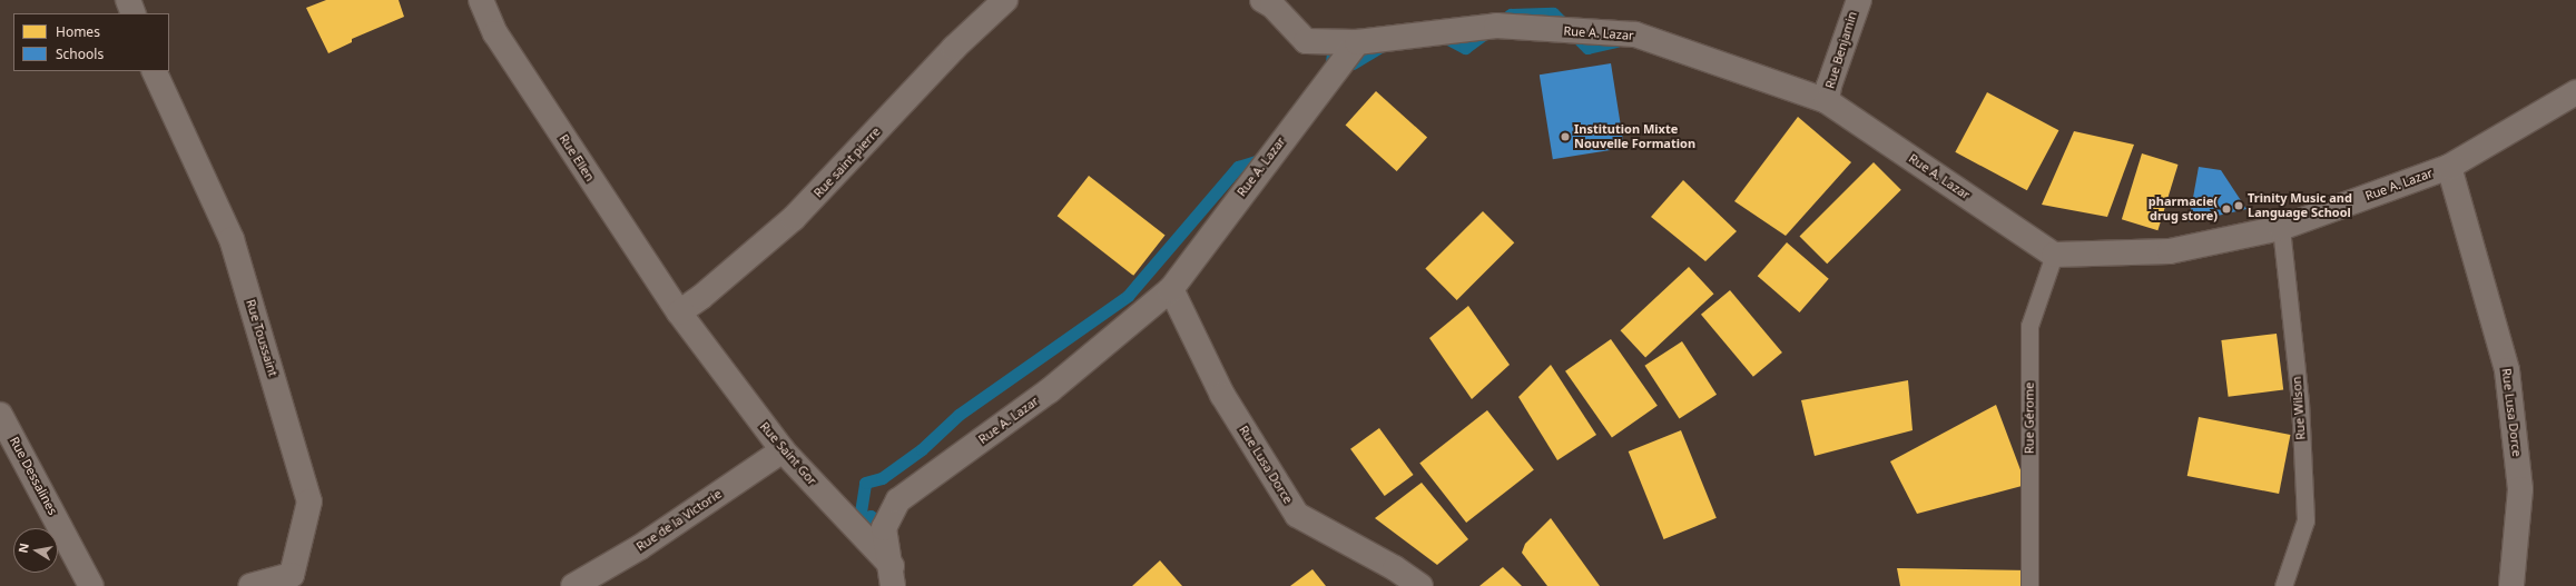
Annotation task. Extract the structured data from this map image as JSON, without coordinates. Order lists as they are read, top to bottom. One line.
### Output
{"streets":{"street":["Rue A. Lazar","Rue Benjamin","Rue Ellen","Rue saint pierre","Rue Toussaint","Rue Lusa Dorce","Rue Saint Gor","Rue Dessalines","Rue de la Victorie"],"lane":["Rue Wilson","Rue Gérome"]},"crossings":[["Rue A. Lazar","Rue Benjamin"],["Rue A. Lazar","Rue Wilson"],["Rue A. Lazar","Rue Lusa Dorce"],["Rue A. Lazar","Rue Gérome"],["Rue A. Lazar","Rue Saint Gor"],["Rue Ellen","Rue saint pierre"],["Rue Ellen","Rue Saint Gor"],["Rue saint pierre","Rue Saint Gor"],["Rue Saint Gor","Rue de la Victorie"]],"places":["Institution Mixte Nouvelle Formation","Trinity Music and Language School","pharmacie( drug store)"],"legend":["Homes","Schools"],"north":"left"}
